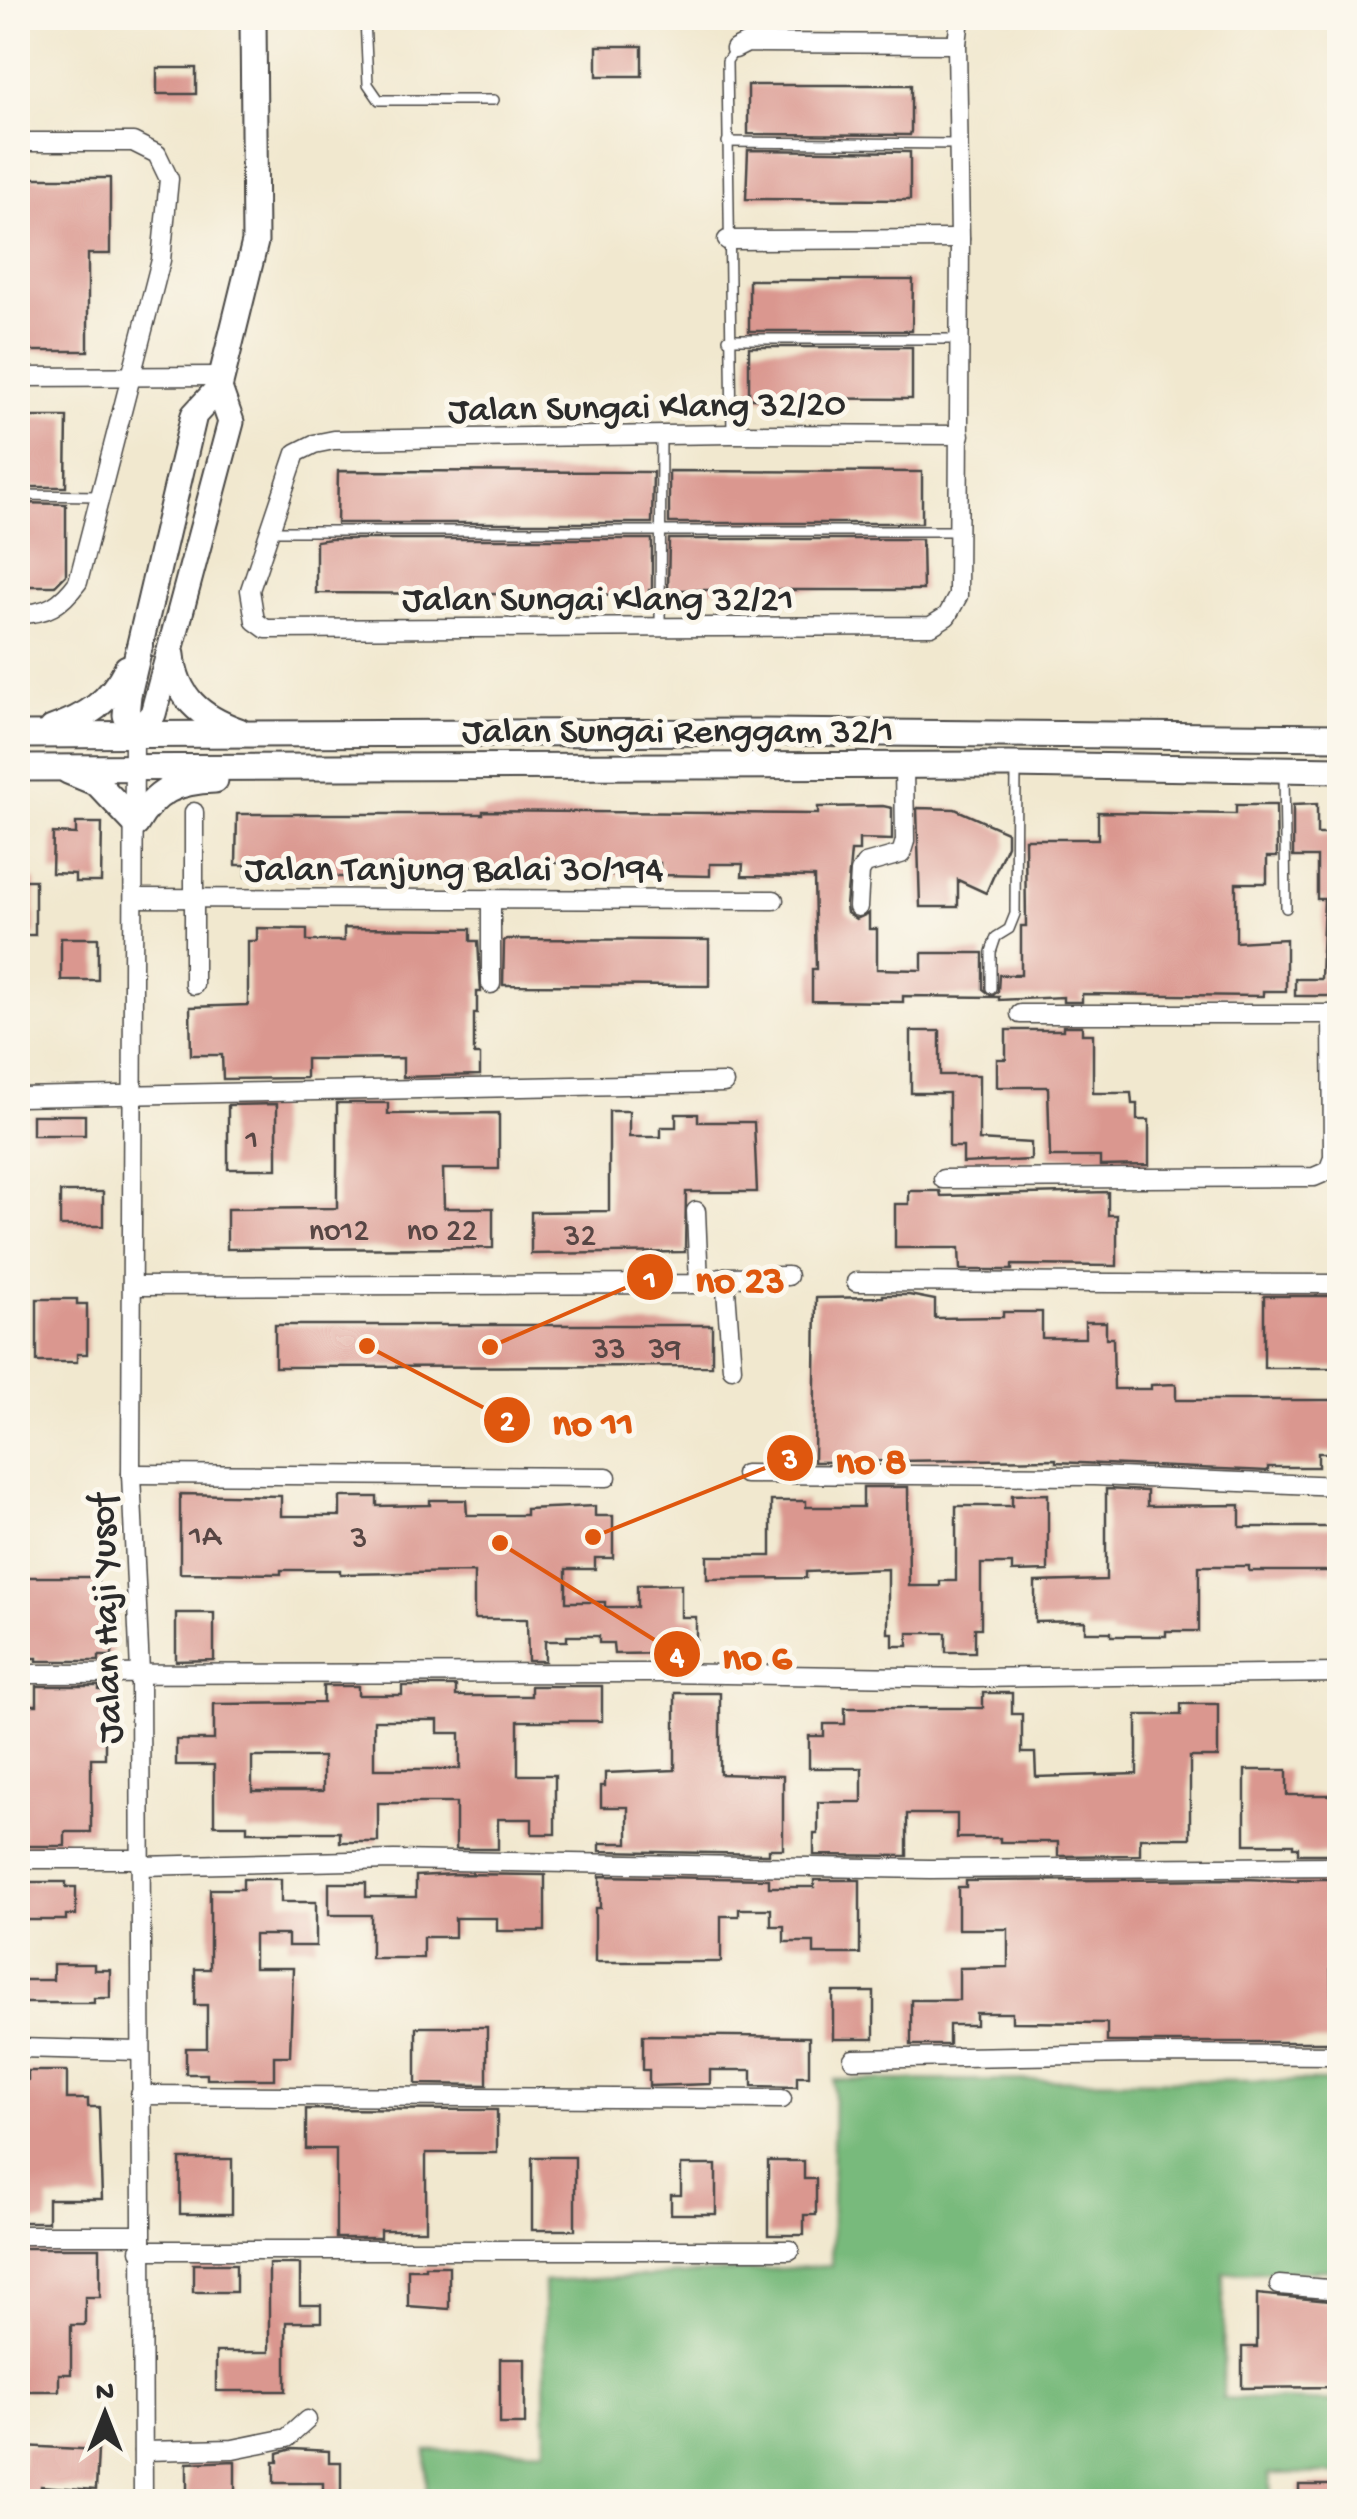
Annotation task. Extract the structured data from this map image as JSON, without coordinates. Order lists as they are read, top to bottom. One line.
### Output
{"streets":{"main road":["Jalan Sungai Renggam 32/1"],"street":["Jalan Sungai Klang 32/20","Jalan Sungai Klang 32/21","Jalan Tanjung Balai 30/194","Jalan Haji Yusof"]},"crossings":[["Jalan Sungai Klang 32/20","Jalan Sungai Klang 32/21"],["Jalan Sungai Renggam 32/1","Jalan Haji Yusof"],["Jalan Tanjung Balai 30/194","Jalan Haji Yusof"]],"places":["no 11","no 23","no 8","no 6"],"house_numbers":["1","no12","no 22","32","33","39","1A","3"],"north":"top"}
